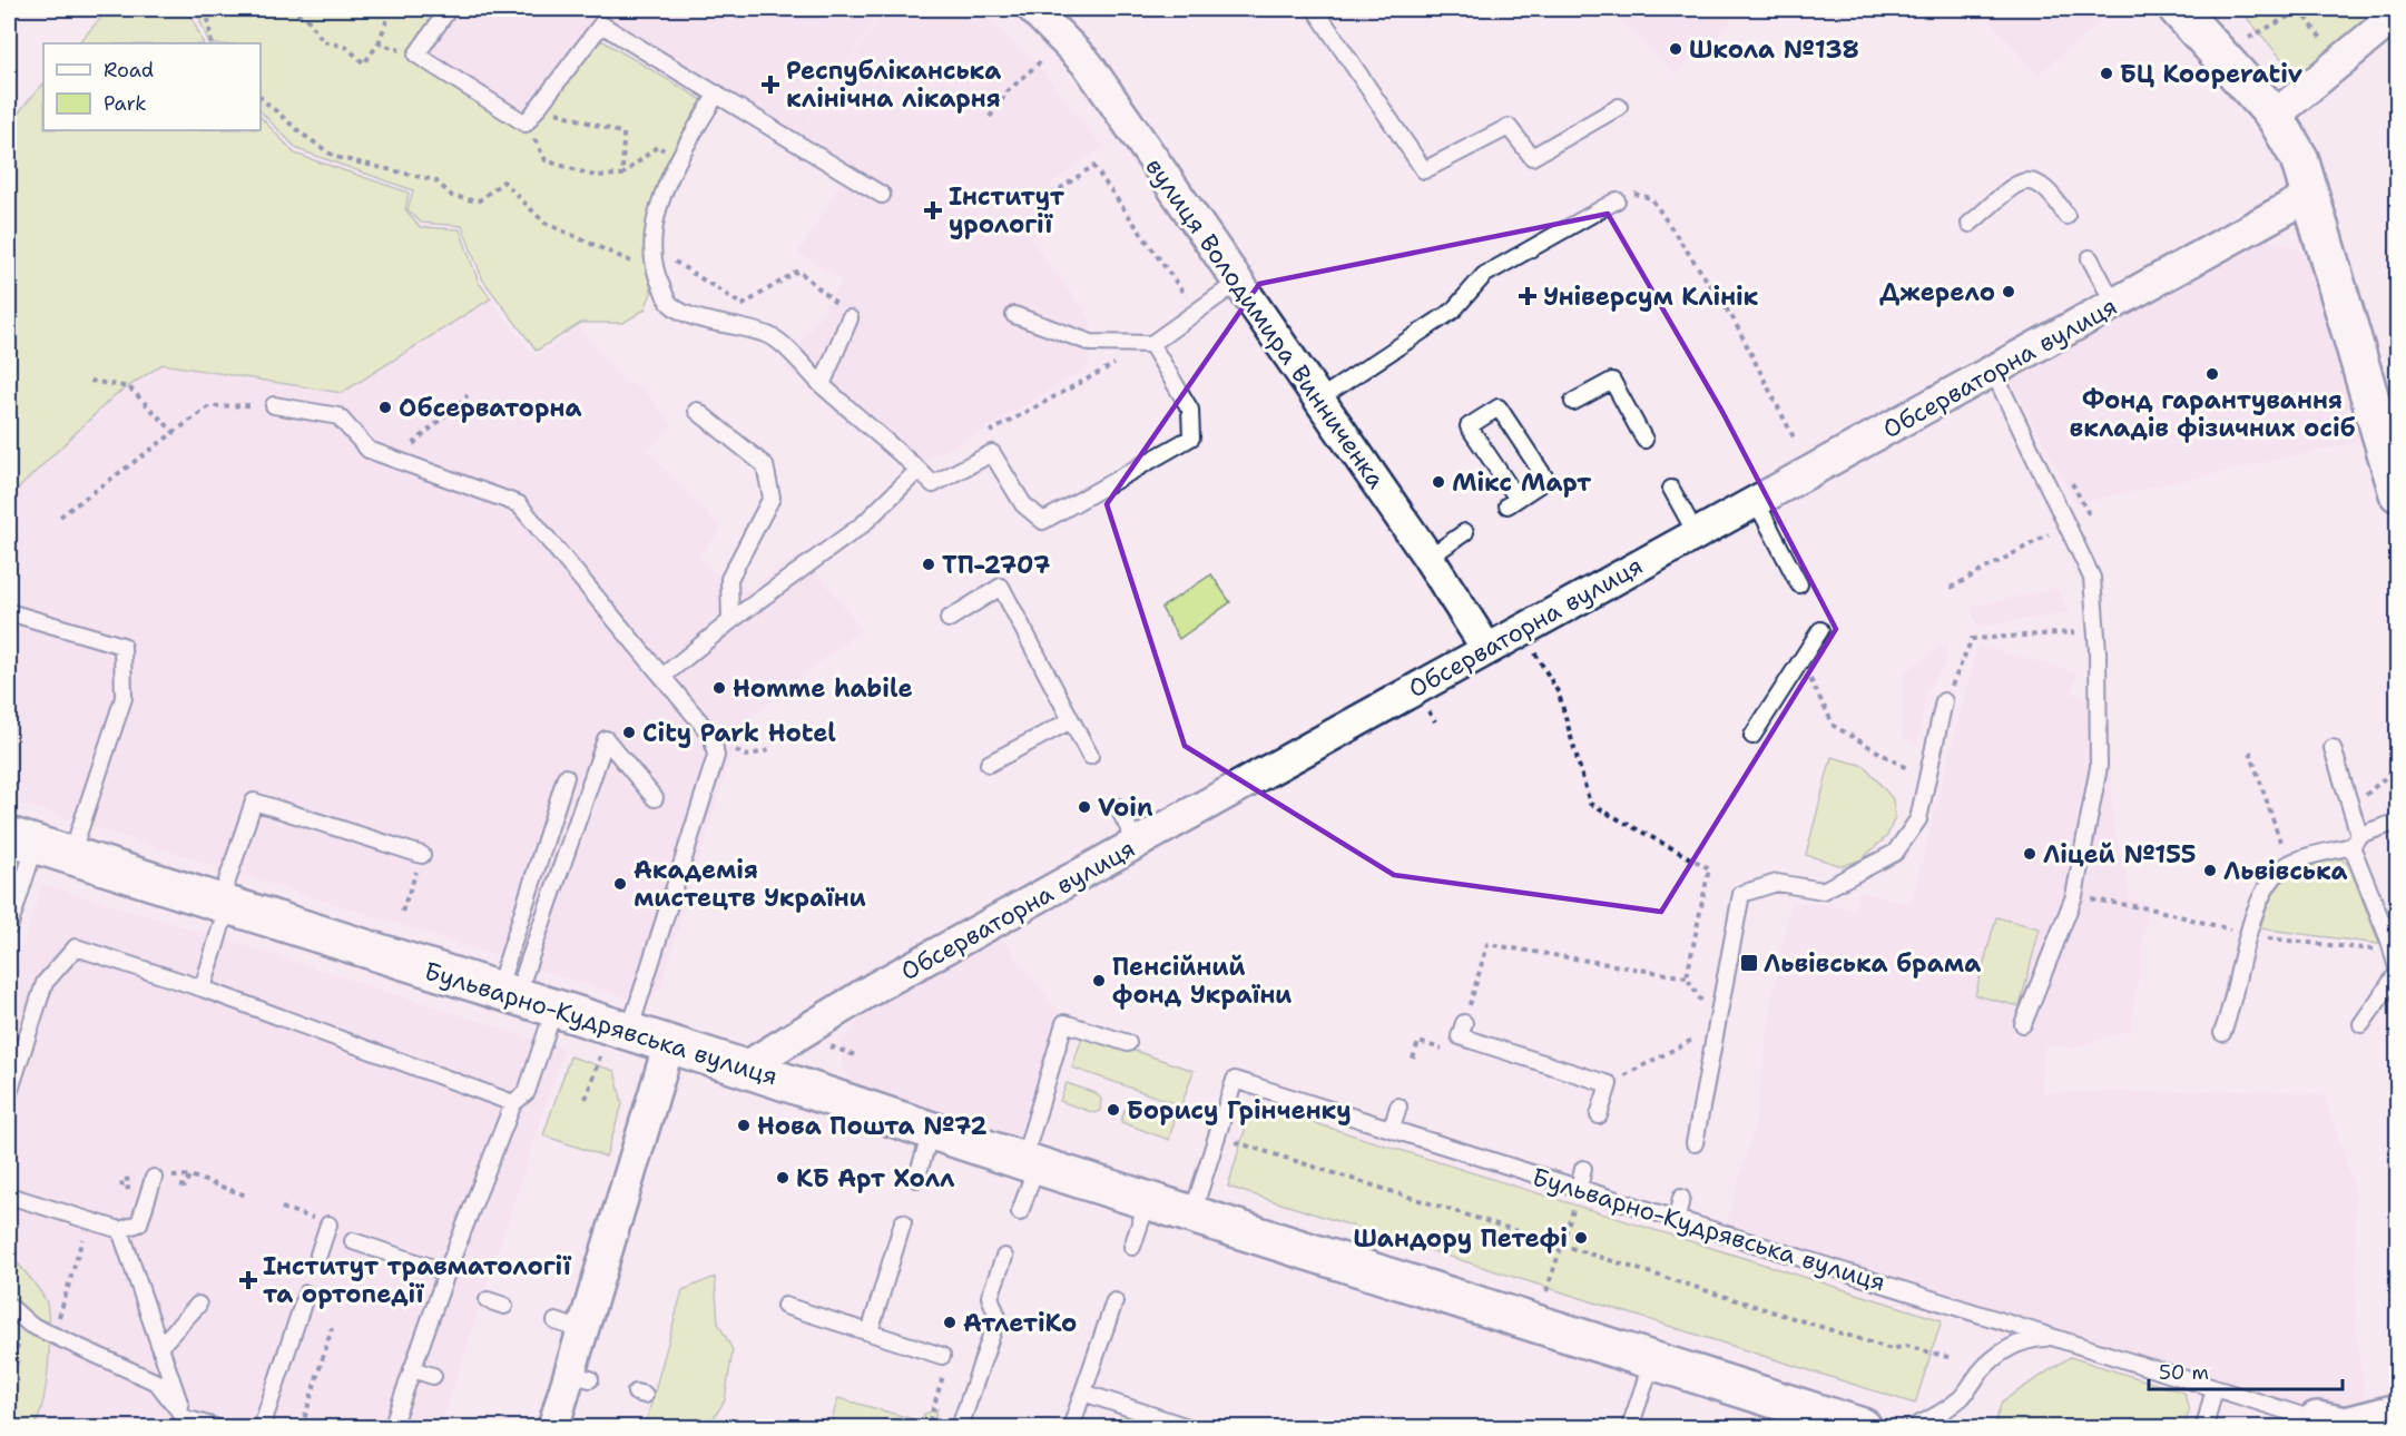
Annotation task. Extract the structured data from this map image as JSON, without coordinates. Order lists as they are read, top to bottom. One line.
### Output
{"streets":{"main road":["Бульварно-Кудрявська вулиця"],"street":["вулиця Володимира Винниченка","Обсерваторна вулиця"]},"crossings":[["вулиця Володимира Винниченка","Обсерваторна вулиця"],["Обсерваторна вулиця","Бульварно-Кудрявська вулиця"]],"places":{"other":["Школа №138","БЦ Kooperativ","Джерело","Фонд гарантування вкладів фізичних осіб","Обсерваторна","Мікс Март","ТП-2707","Homme habile","City Park Hotel","Voin","Ліцей №155","Львівська","Академія мистецтв України","Пенсійний фонд України","Борису Грінченку","Нова Пошта №72","КБ Арт Холл","Шандору Петефі","АтлетіКо"],"health":["Республіканська клінічна лікарня","Інститут урології","Універсум Клінік","Інститут травматології та ортопедії"],"transit":["Львівська брама"]},"legend":["Road","Park"],"scale_bar":"50 m"}
